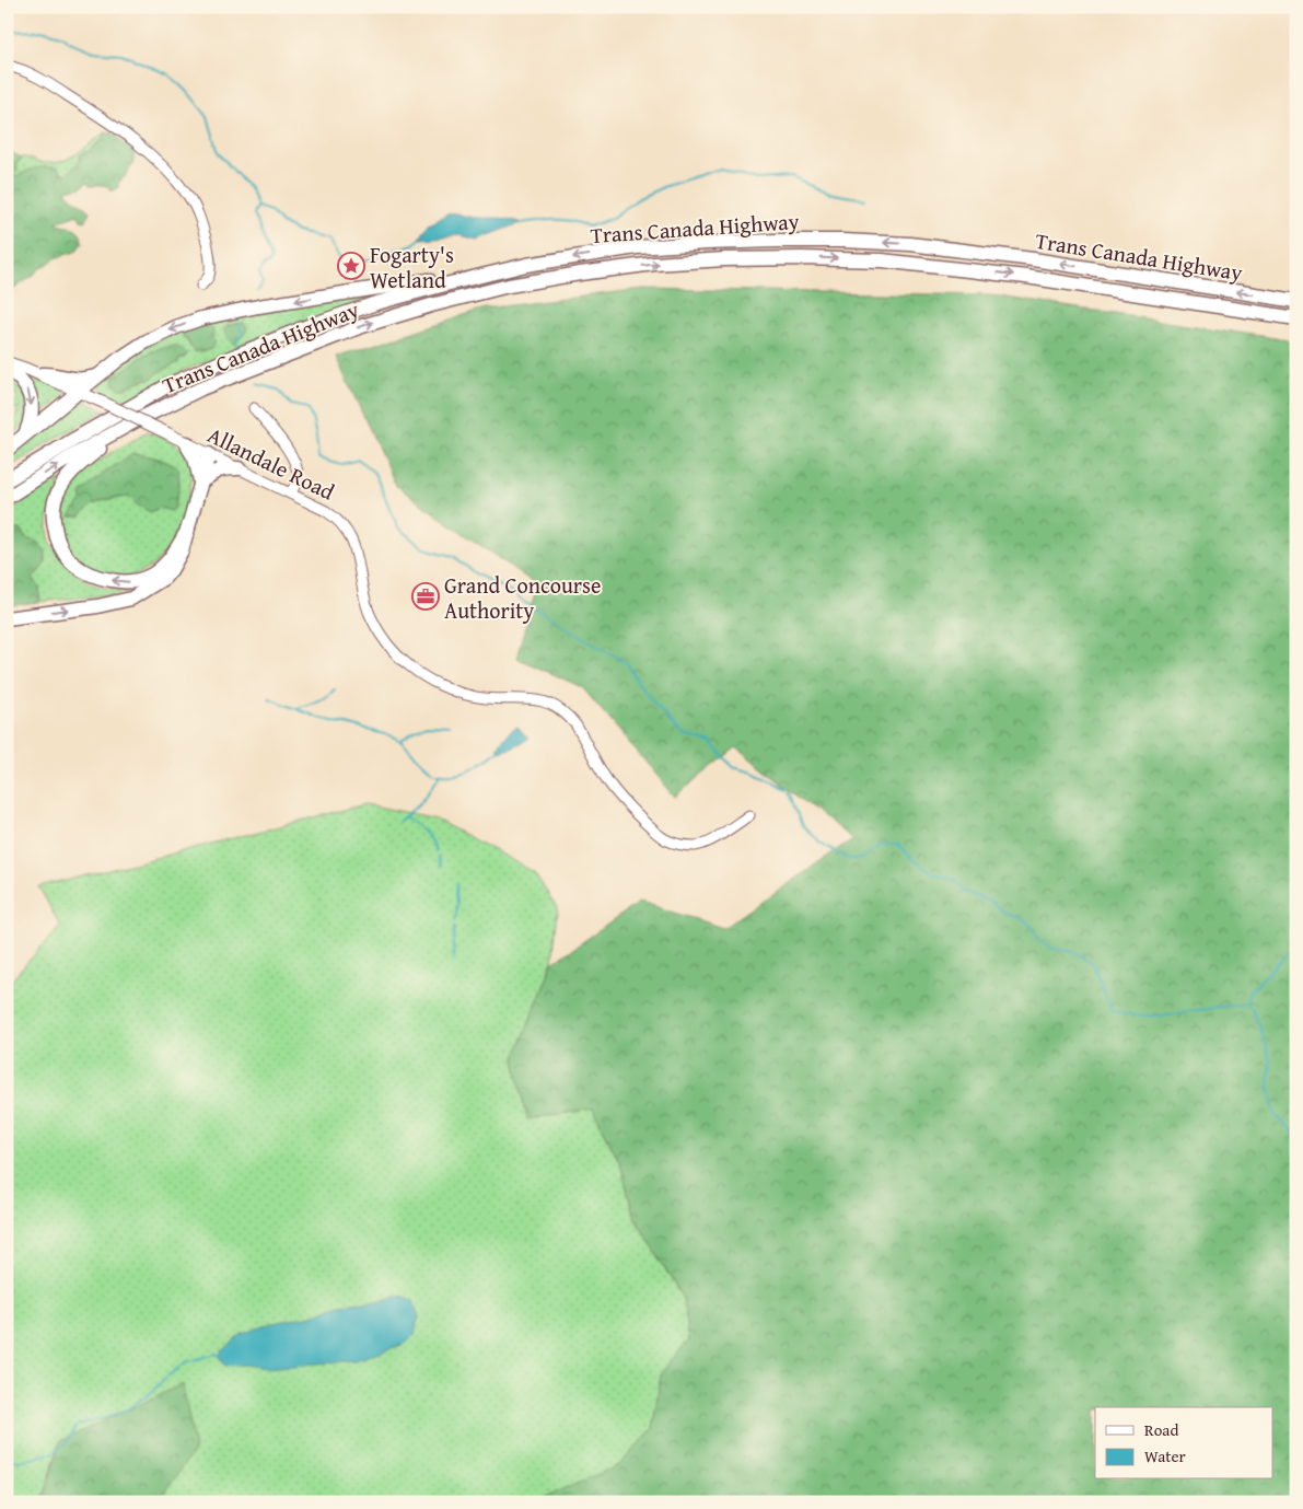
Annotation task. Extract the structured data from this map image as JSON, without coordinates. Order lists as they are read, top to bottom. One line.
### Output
{"streets":{"highway":["Trans Canada Highway"],"main road":["Allandale Road"]},"places":{"place":["Fogarty's Wetland"],"office":["Grand Concourse Authority"]},"legend":["Road","Water"]}
